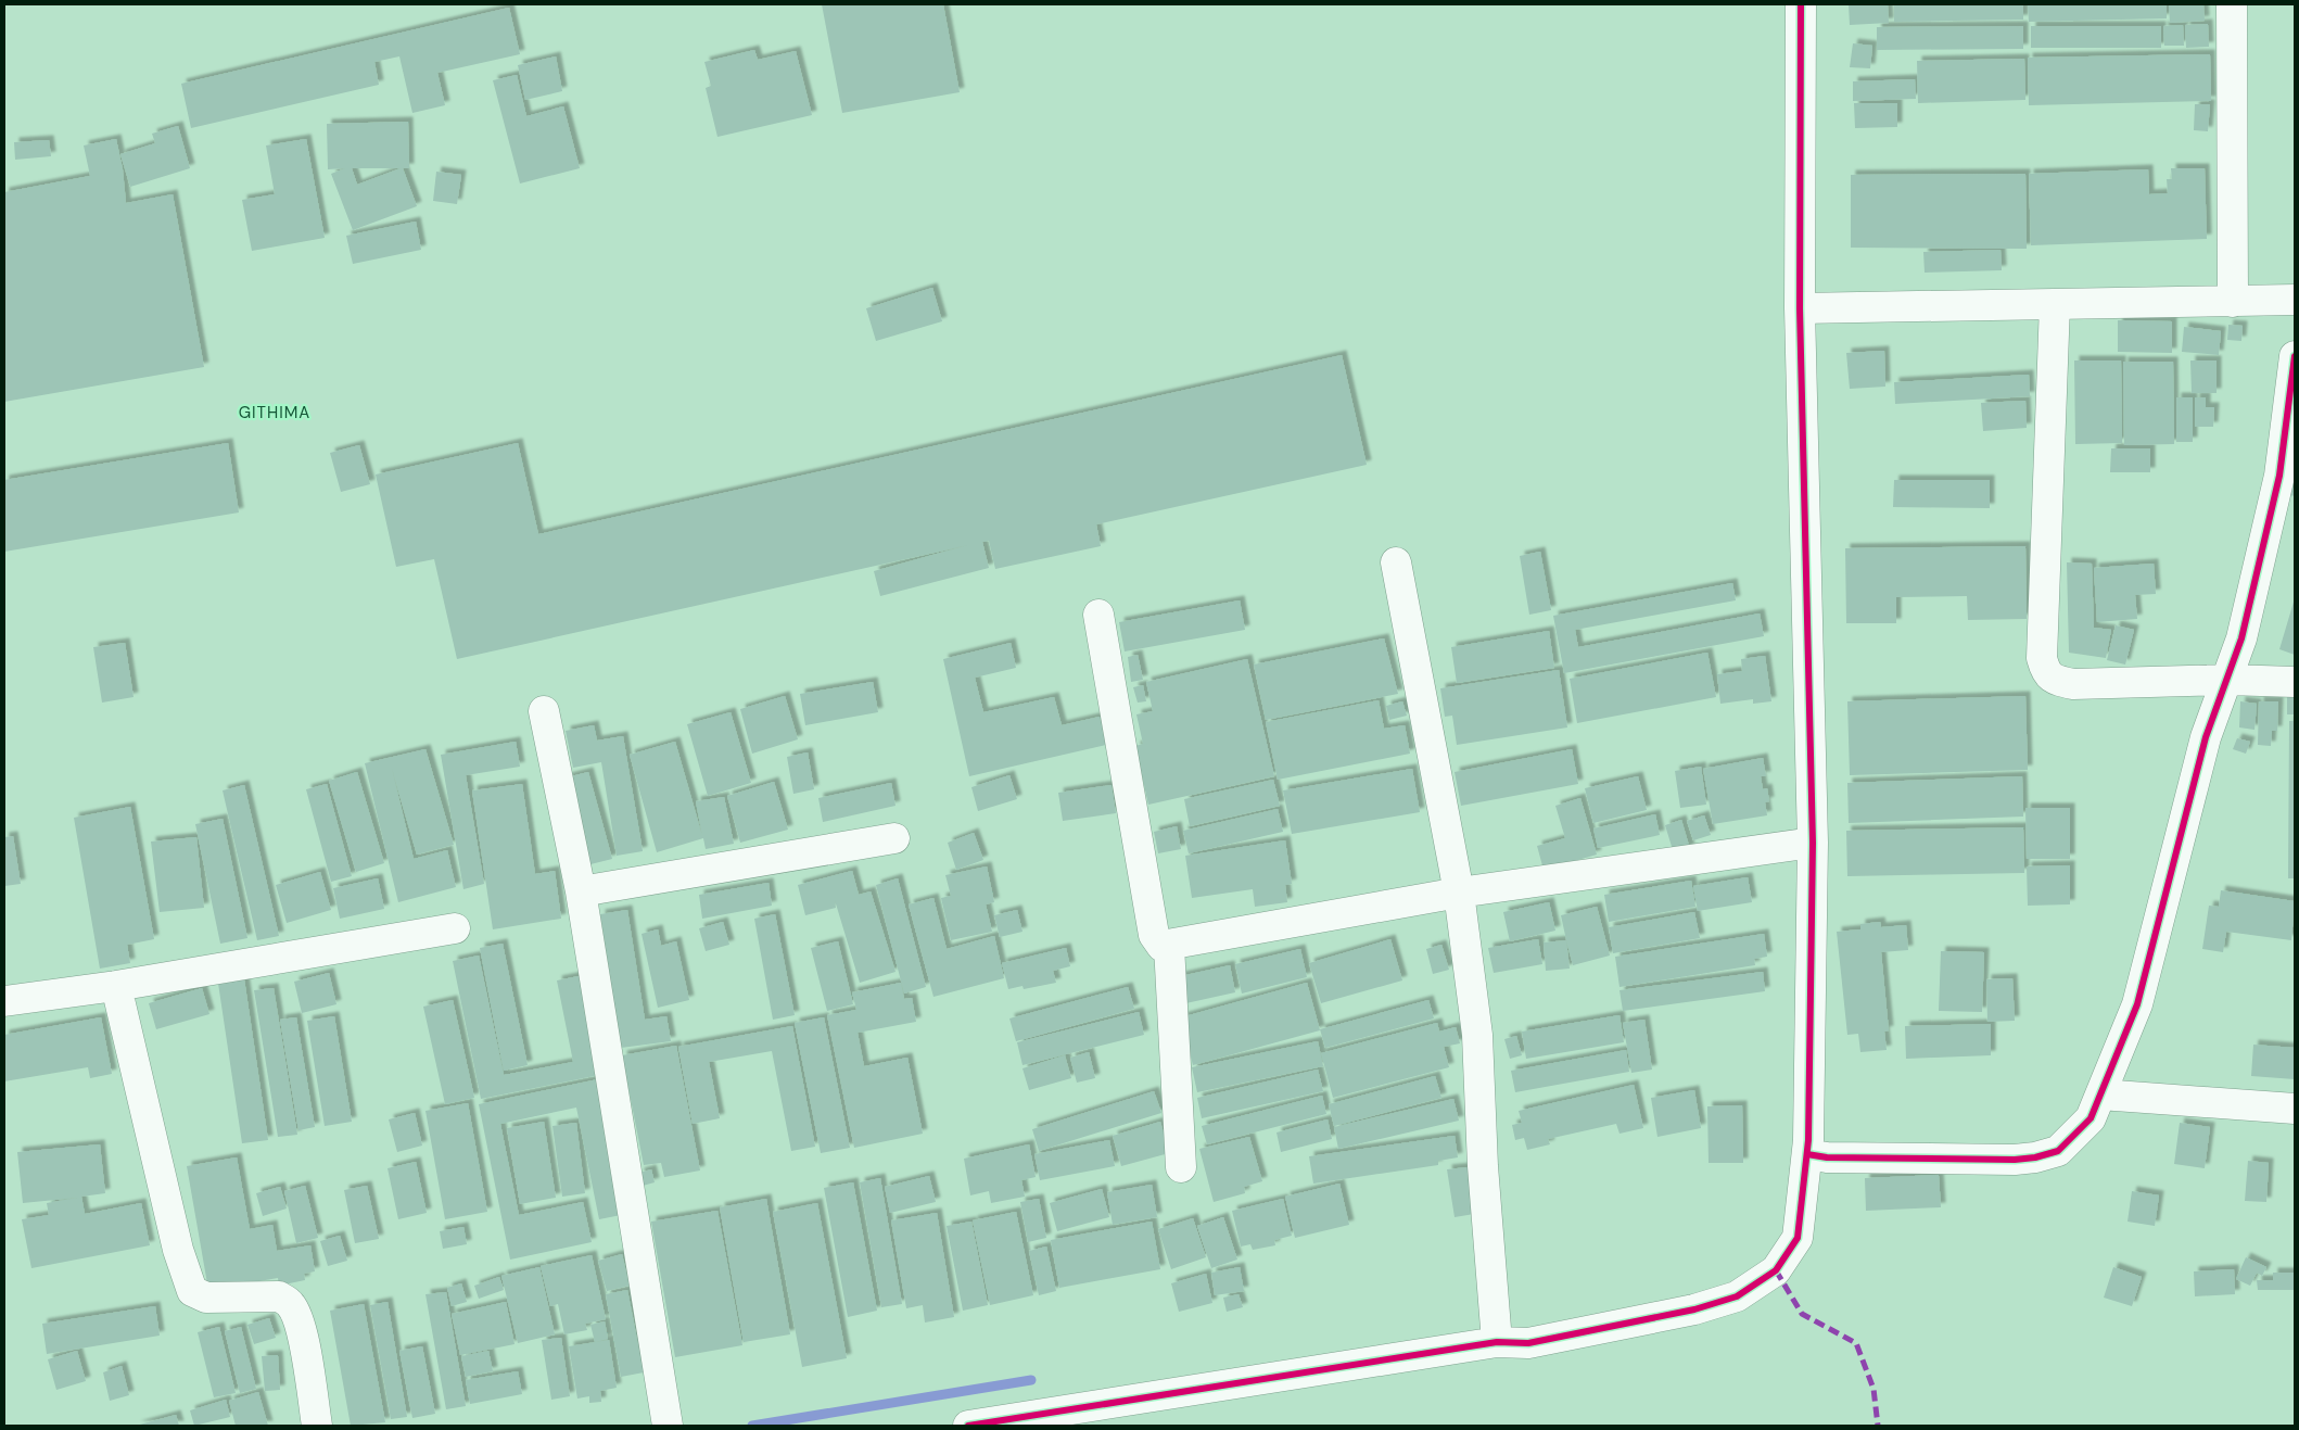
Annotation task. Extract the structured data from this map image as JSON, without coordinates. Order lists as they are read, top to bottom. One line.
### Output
{"districts":["GITHIMA"]}
